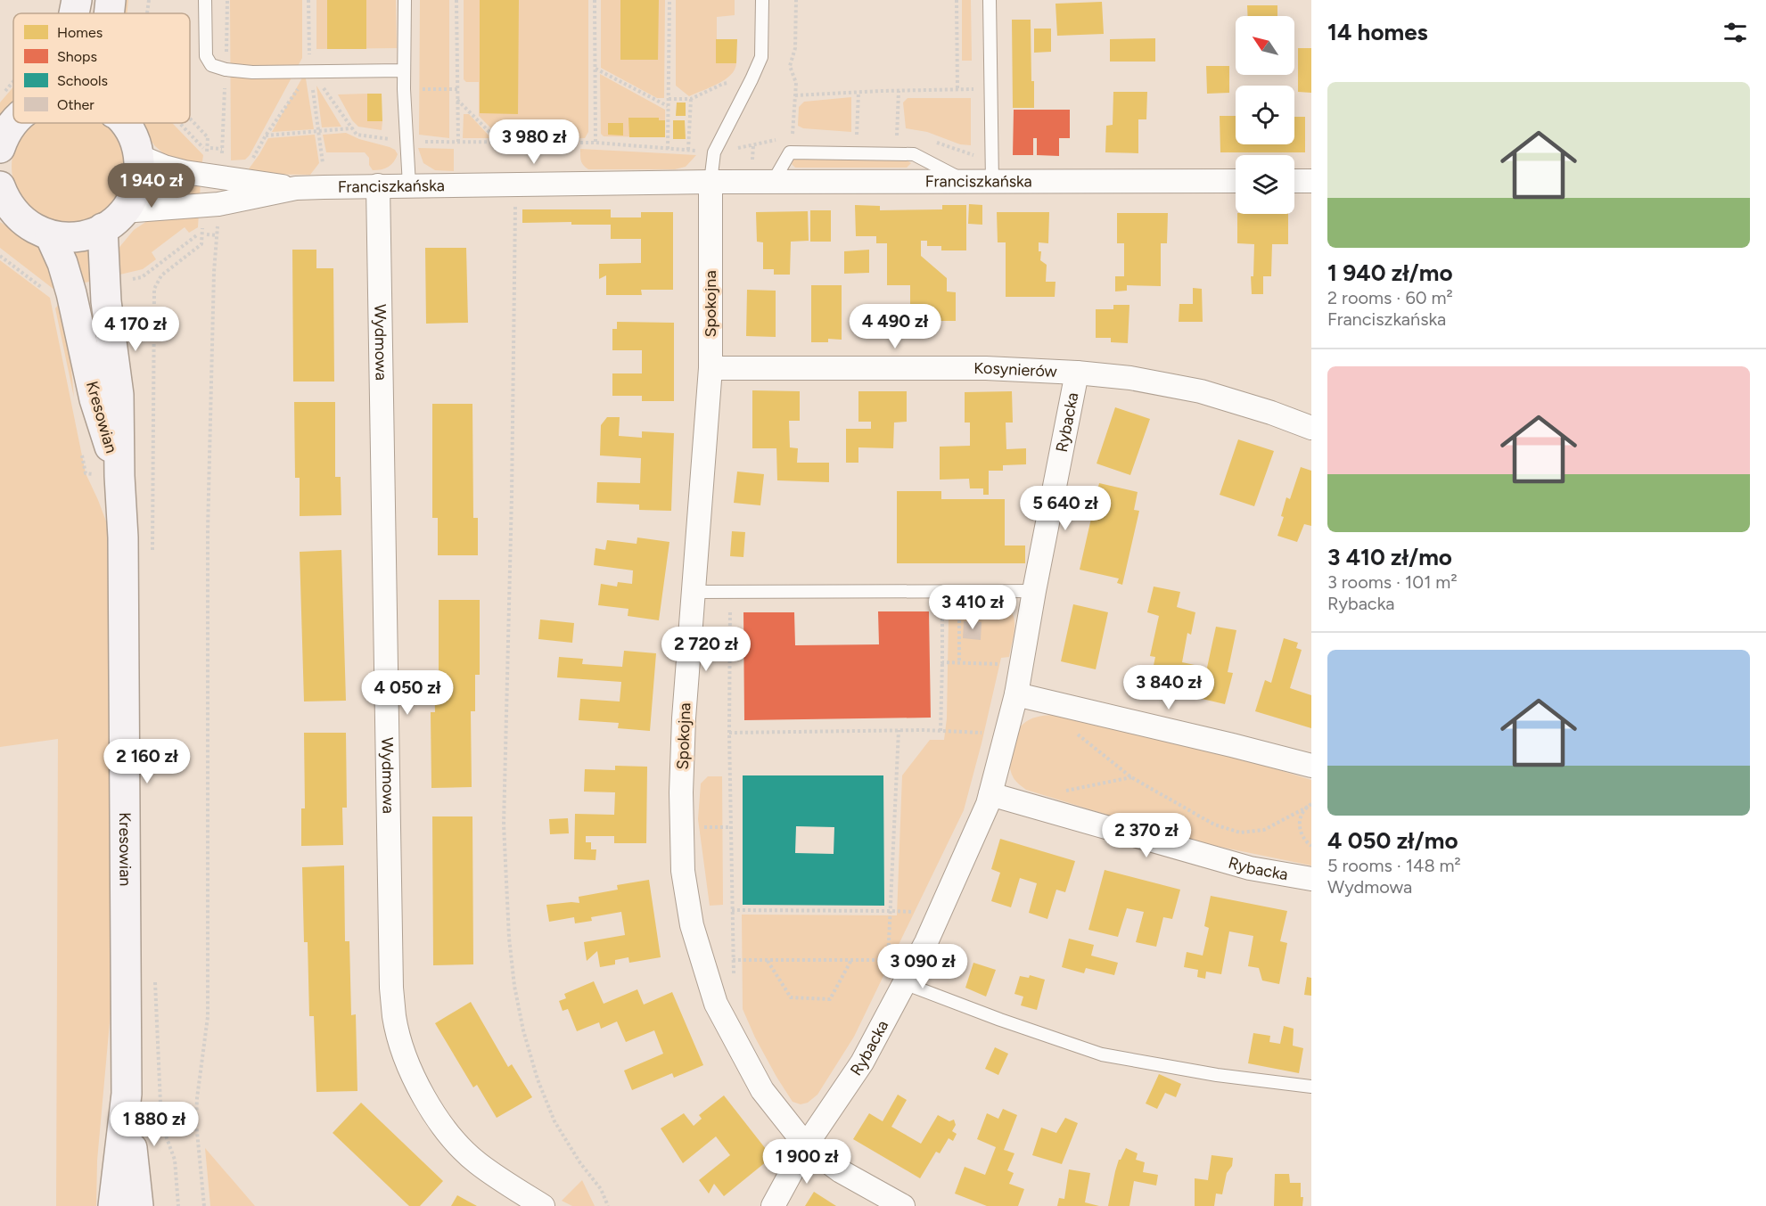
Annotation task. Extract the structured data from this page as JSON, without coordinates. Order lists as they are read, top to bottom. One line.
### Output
{"streets":{"main road":["Kresowian"],"street":["Franciszkańska","Spokojna","Wydmowa","Kosynierów","Rybacka"]},"crossings":[["Franciszkańska","Spokojna"],["Franciszkańska","Wydmowa"],["Franciszkańska","Kresowian"],["Spokojna","Kosynierów"],["Spokojna","Rybacka"],["Kosynierów","Rybacka"]],"legend":["Homes","Shops","Schools","Other"],"north":"top left","page":{"heading":"14 homes","list":[{"name":"1 940 zł/mo","note":"2 rooms · 60 m² · Franciszkańska"},{"name":"3 410 zł/mo","note":"3 rooms · 101 m² · Rybacka"},{"name":"4 050 zł/mo","note":"5 rooms · 148 m² · Wydmowa"}],"price":["3 980 zł","1 940 zł","4 490 zł","4 170 zł","5 640 zł","3 410 zł","2 720 zł","3 840 zł","4 050 zł","2 160 zł","2 370 zł","3 090 zł","1 880 zł","1 900 zł"]}}
